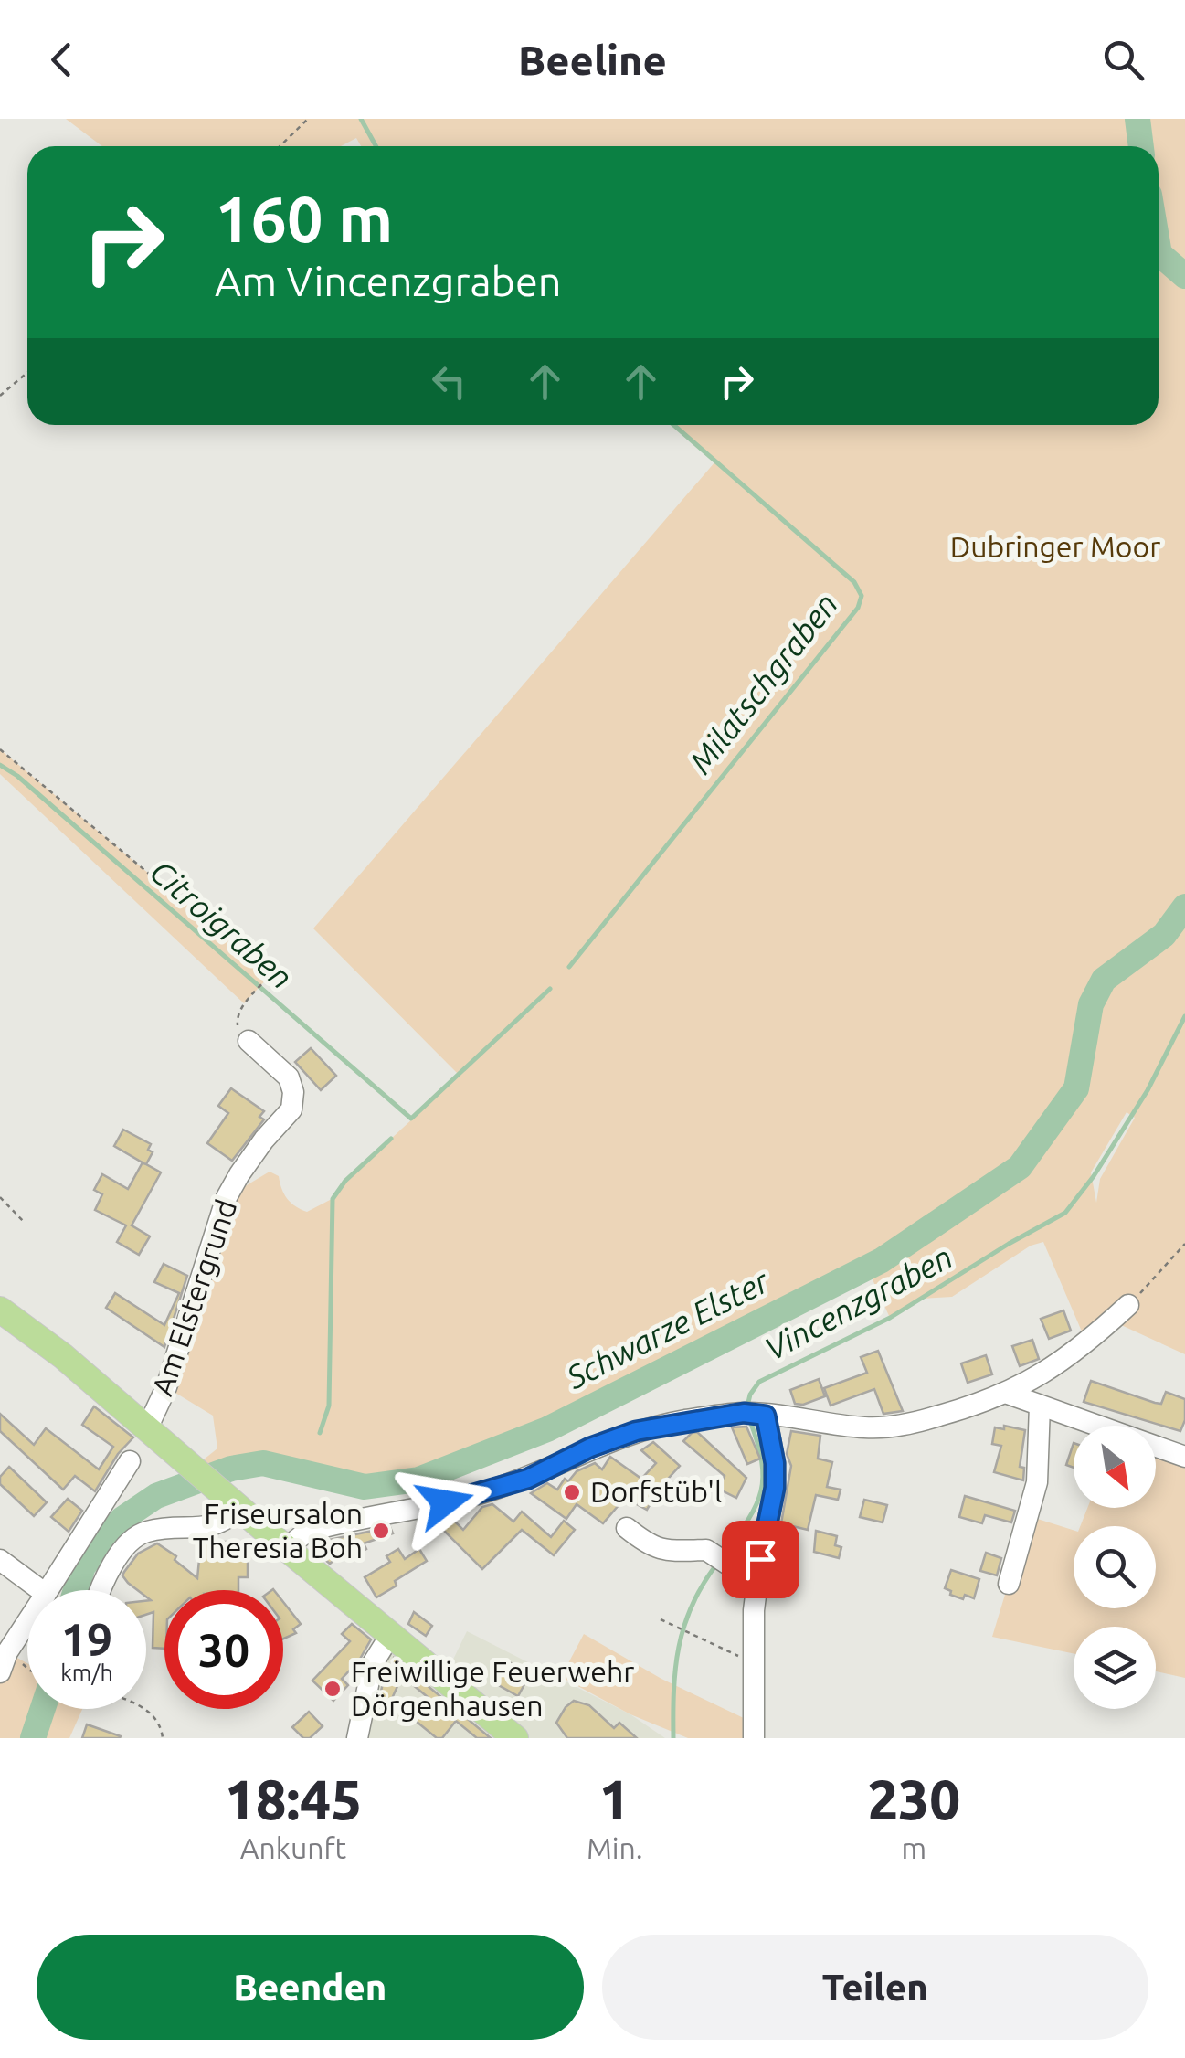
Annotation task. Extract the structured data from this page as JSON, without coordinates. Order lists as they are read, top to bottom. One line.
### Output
{"streets":{"street":["Am Elstergrund"]},"water":["Milatschgraben","Citroigraben","Vincenzgraben","Schwarze Elster"],"parks":["Dubringer Moor"],"places":["Dorfstüb'l","Friseursalon Theresia Boh","Freiwillige Feuerwehr Dörgenhausen"],"north":"bottom right","page":{"header":"Beeline","turn":["160 m","Am Vincenzgraben"],"speed":"19 km/h","limit":"30","eta":["18:45","Ankunft","1","Min.","230","m"],"buttons":["Beenden","Teilen"]}}
